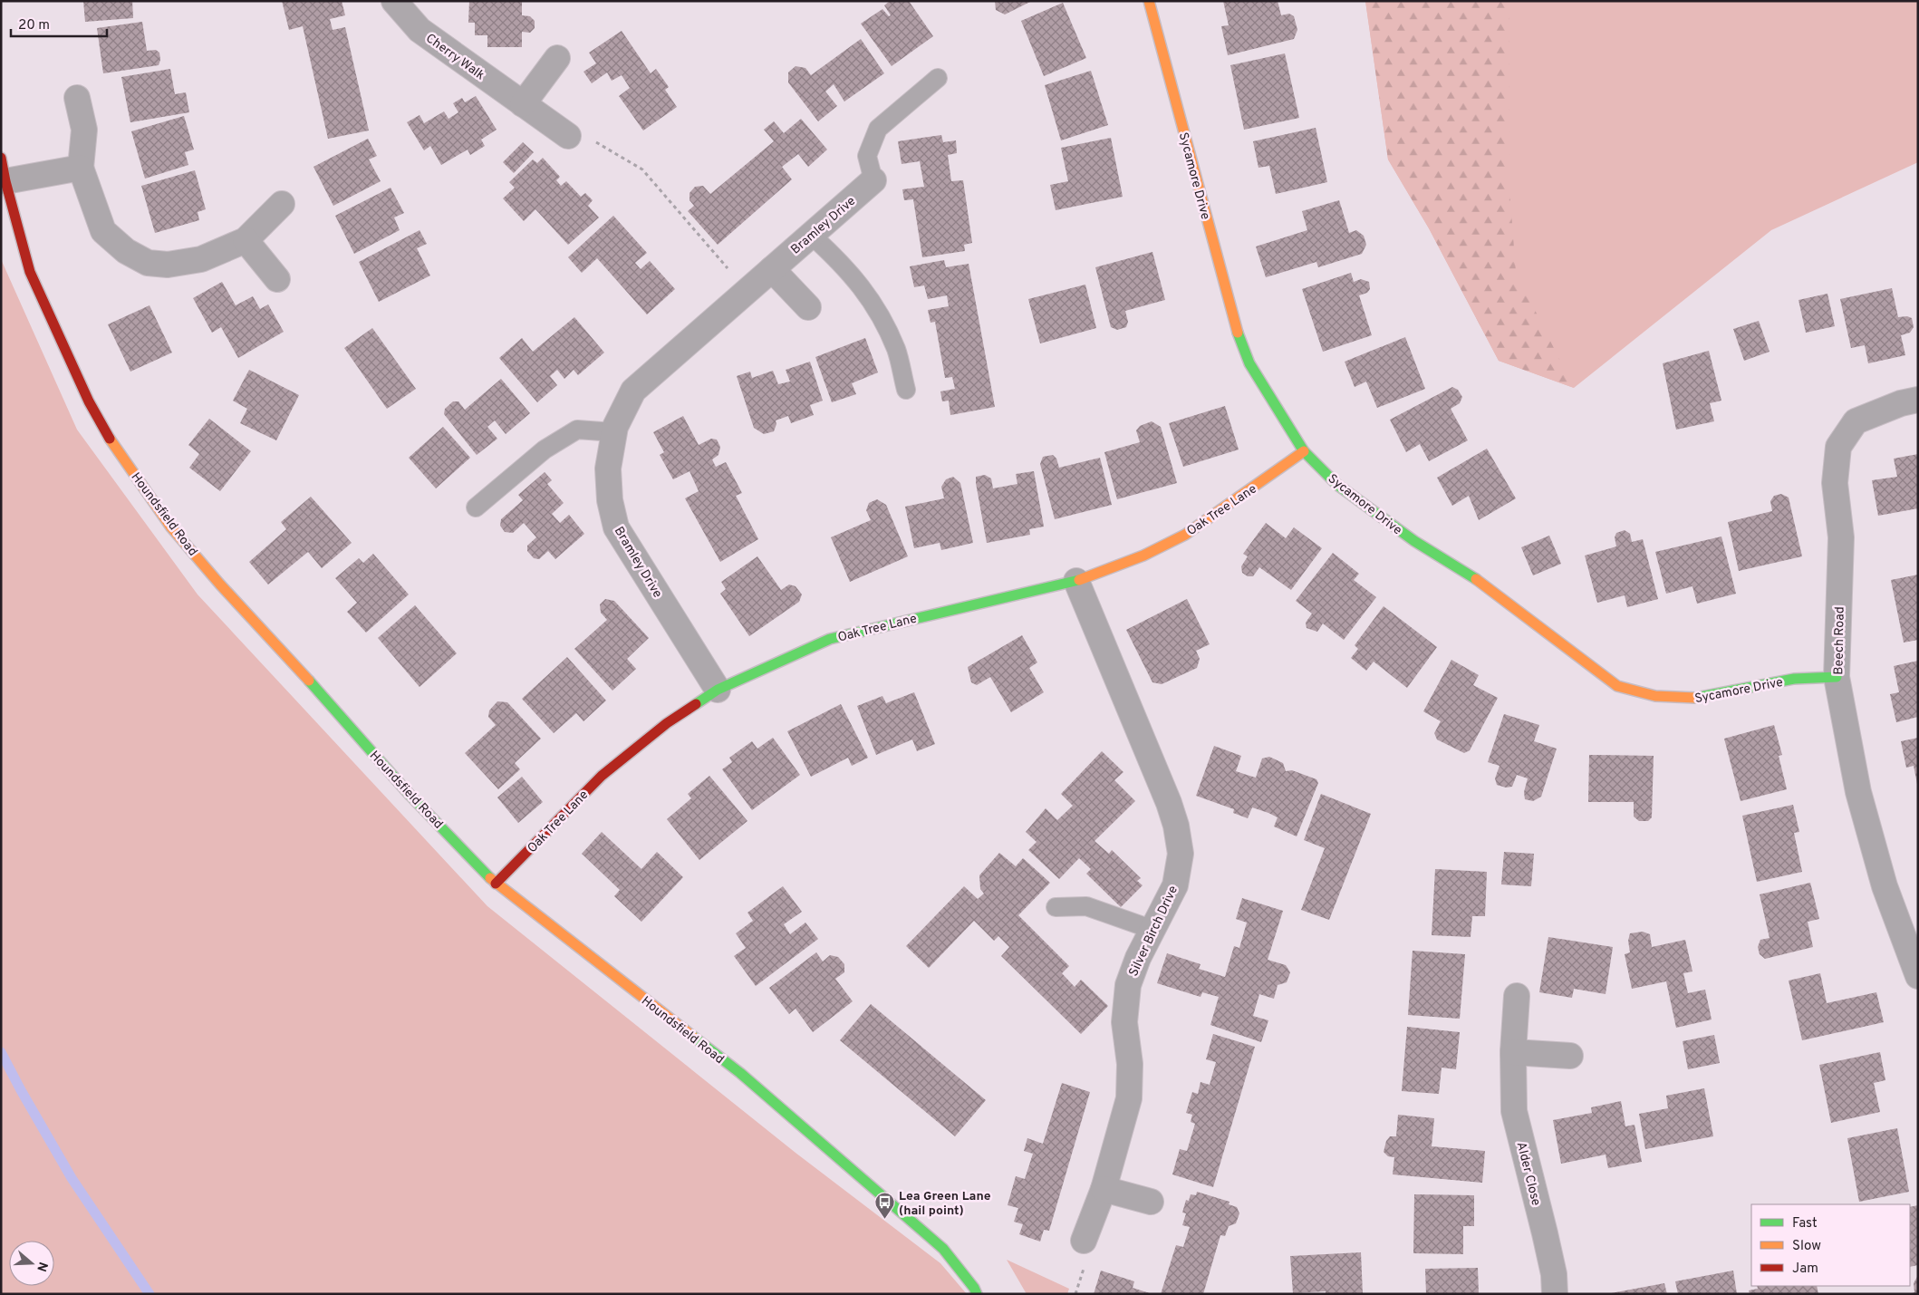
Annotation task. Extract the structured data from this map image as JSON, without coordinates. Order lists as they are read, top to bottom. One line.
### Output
{"streets":{"street":["Cherry Walk","Sycamore Drive","Bramley Drive","Oak Tree Lane","Houndsfield Road","Beech Road","Silver Birch Drive","Alder Close"]},"crossings":[["Sycamore Drive","Oak Tree Lane"],["Sycamore Drive","Beech Road"],["Bramley Drive","Oak Tree Lane"],["Oak Tree Lane","Houndsfield Road"],["Oak Tree Lane","Silver Birch Drive"]],"places":{"bus stop":["Lea Green Lane (hail point)"]},"legend":["Fast","Slow","Jam"],"scale_bar":"20 m","north":"right"}
